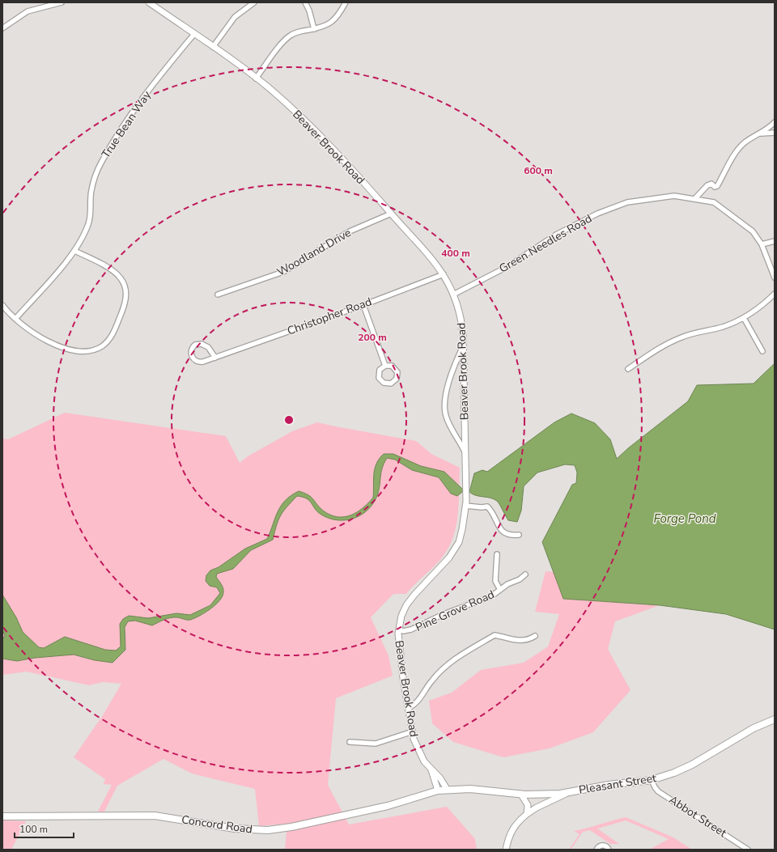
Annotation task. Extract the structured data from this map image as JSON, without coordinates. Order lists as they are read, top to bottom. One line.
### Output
{"streets":{"main road":["Pleasant Street","Concord Road"],"street":["True Bean Way","Beaver Brook Road","Green Needles Road","Woodland Drive","Christopher Road","Pine Grove Road","Abbot Street"]},"crossings":[["True Bean Way","Beaver Brook Road"],["Beaver Brook Road","Green Needles Road"],["Beaver Brook Road","Woodland Drive"],["Beaver Brook Road","Christopher Road"],["Beaver Brook Road","Pine Grove Road"],["Beaver Brook Road","Pleasant Street"],["Beaver Brook Road","Concord Road"],["Pleasant Street","Abbot Street"],["Pleasant Street","Concord Road"]],"water":["Forge Pond"],"scale_bar":"100 m","rings":["600 m","400 m","200 m"]}
